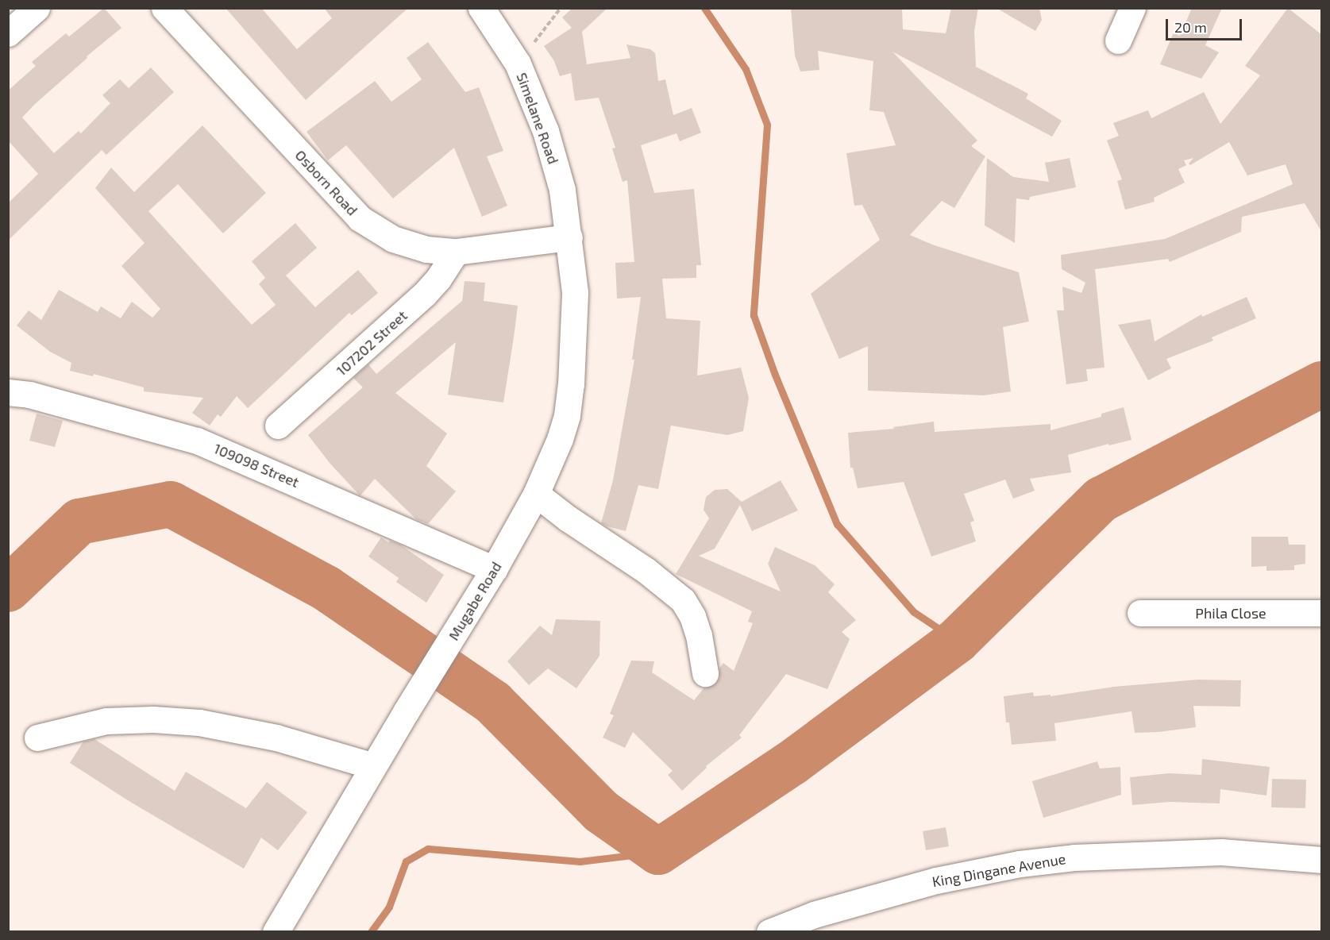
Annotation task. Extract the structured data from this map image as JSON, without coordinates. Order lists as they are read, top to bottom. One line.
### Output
{"streets":{"street":["Simelane Road","Osborn Road","107202 Street","109098 Street","Mugabe Road","Phila Close","King Dingane Avenue"]},"crossings":[["Simelane Road","Osborn Road"],["Simelane Road","Mugabe Road"],["Osborn Road","107202 Street"],["Osborn Road","Mugabe Road"],["109098 Street","Mugabe Road"]],"scale_bar":"20 m"}
